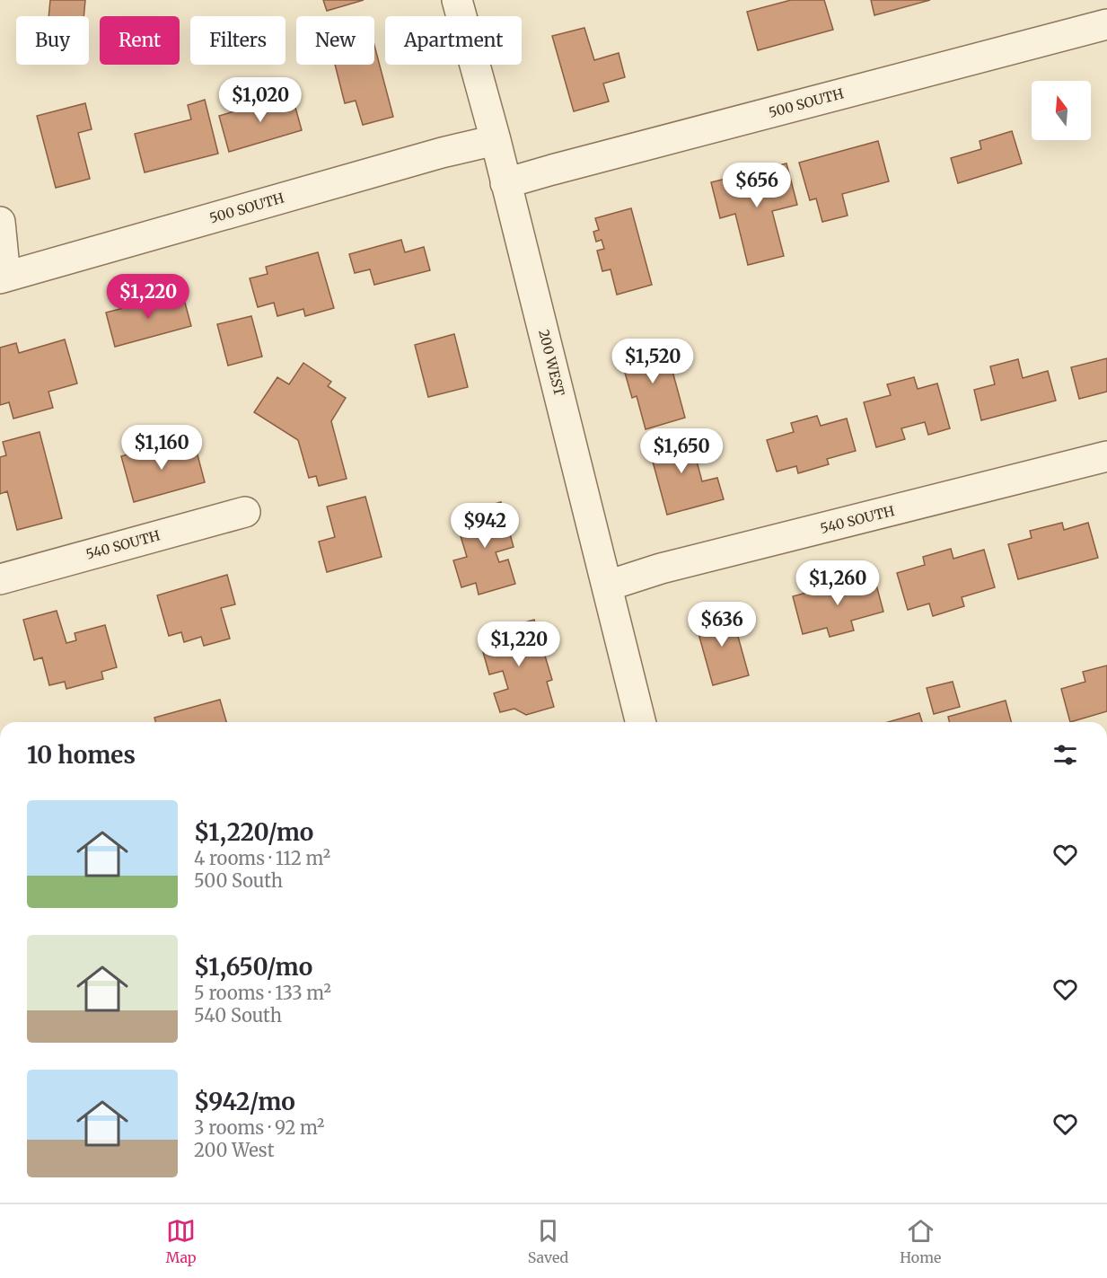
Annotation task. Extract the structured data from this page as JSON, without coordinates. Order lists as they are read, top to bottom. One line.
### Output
{"streets":{"street":["500 SOUTH","200 WEST","540 SOUTH"]},"crossings":[["500 SOUTH","200 WEST"],["200 WEST","540 SOUTH"]],"north":"top","page":{"chip":["Buy","Rent","Filters","New","Apartment"],"price":["$1,020","$656","$1,220","$1,520","$1,160","$1,650","$942","$1,260","$636","$1,220"],"heading":"10 homes","list":[{"name":"$1,220/mo","note":"4 rooms · 112 m² · 500 South"},{"name":"$1,650/mo","note":"5 rooms · 133 m² · 540 South"},{"name":"$942/mo","note":"3 rooms · 92 m² · 200 West"}],"tabs":["Map","Saved","Home"]}}
